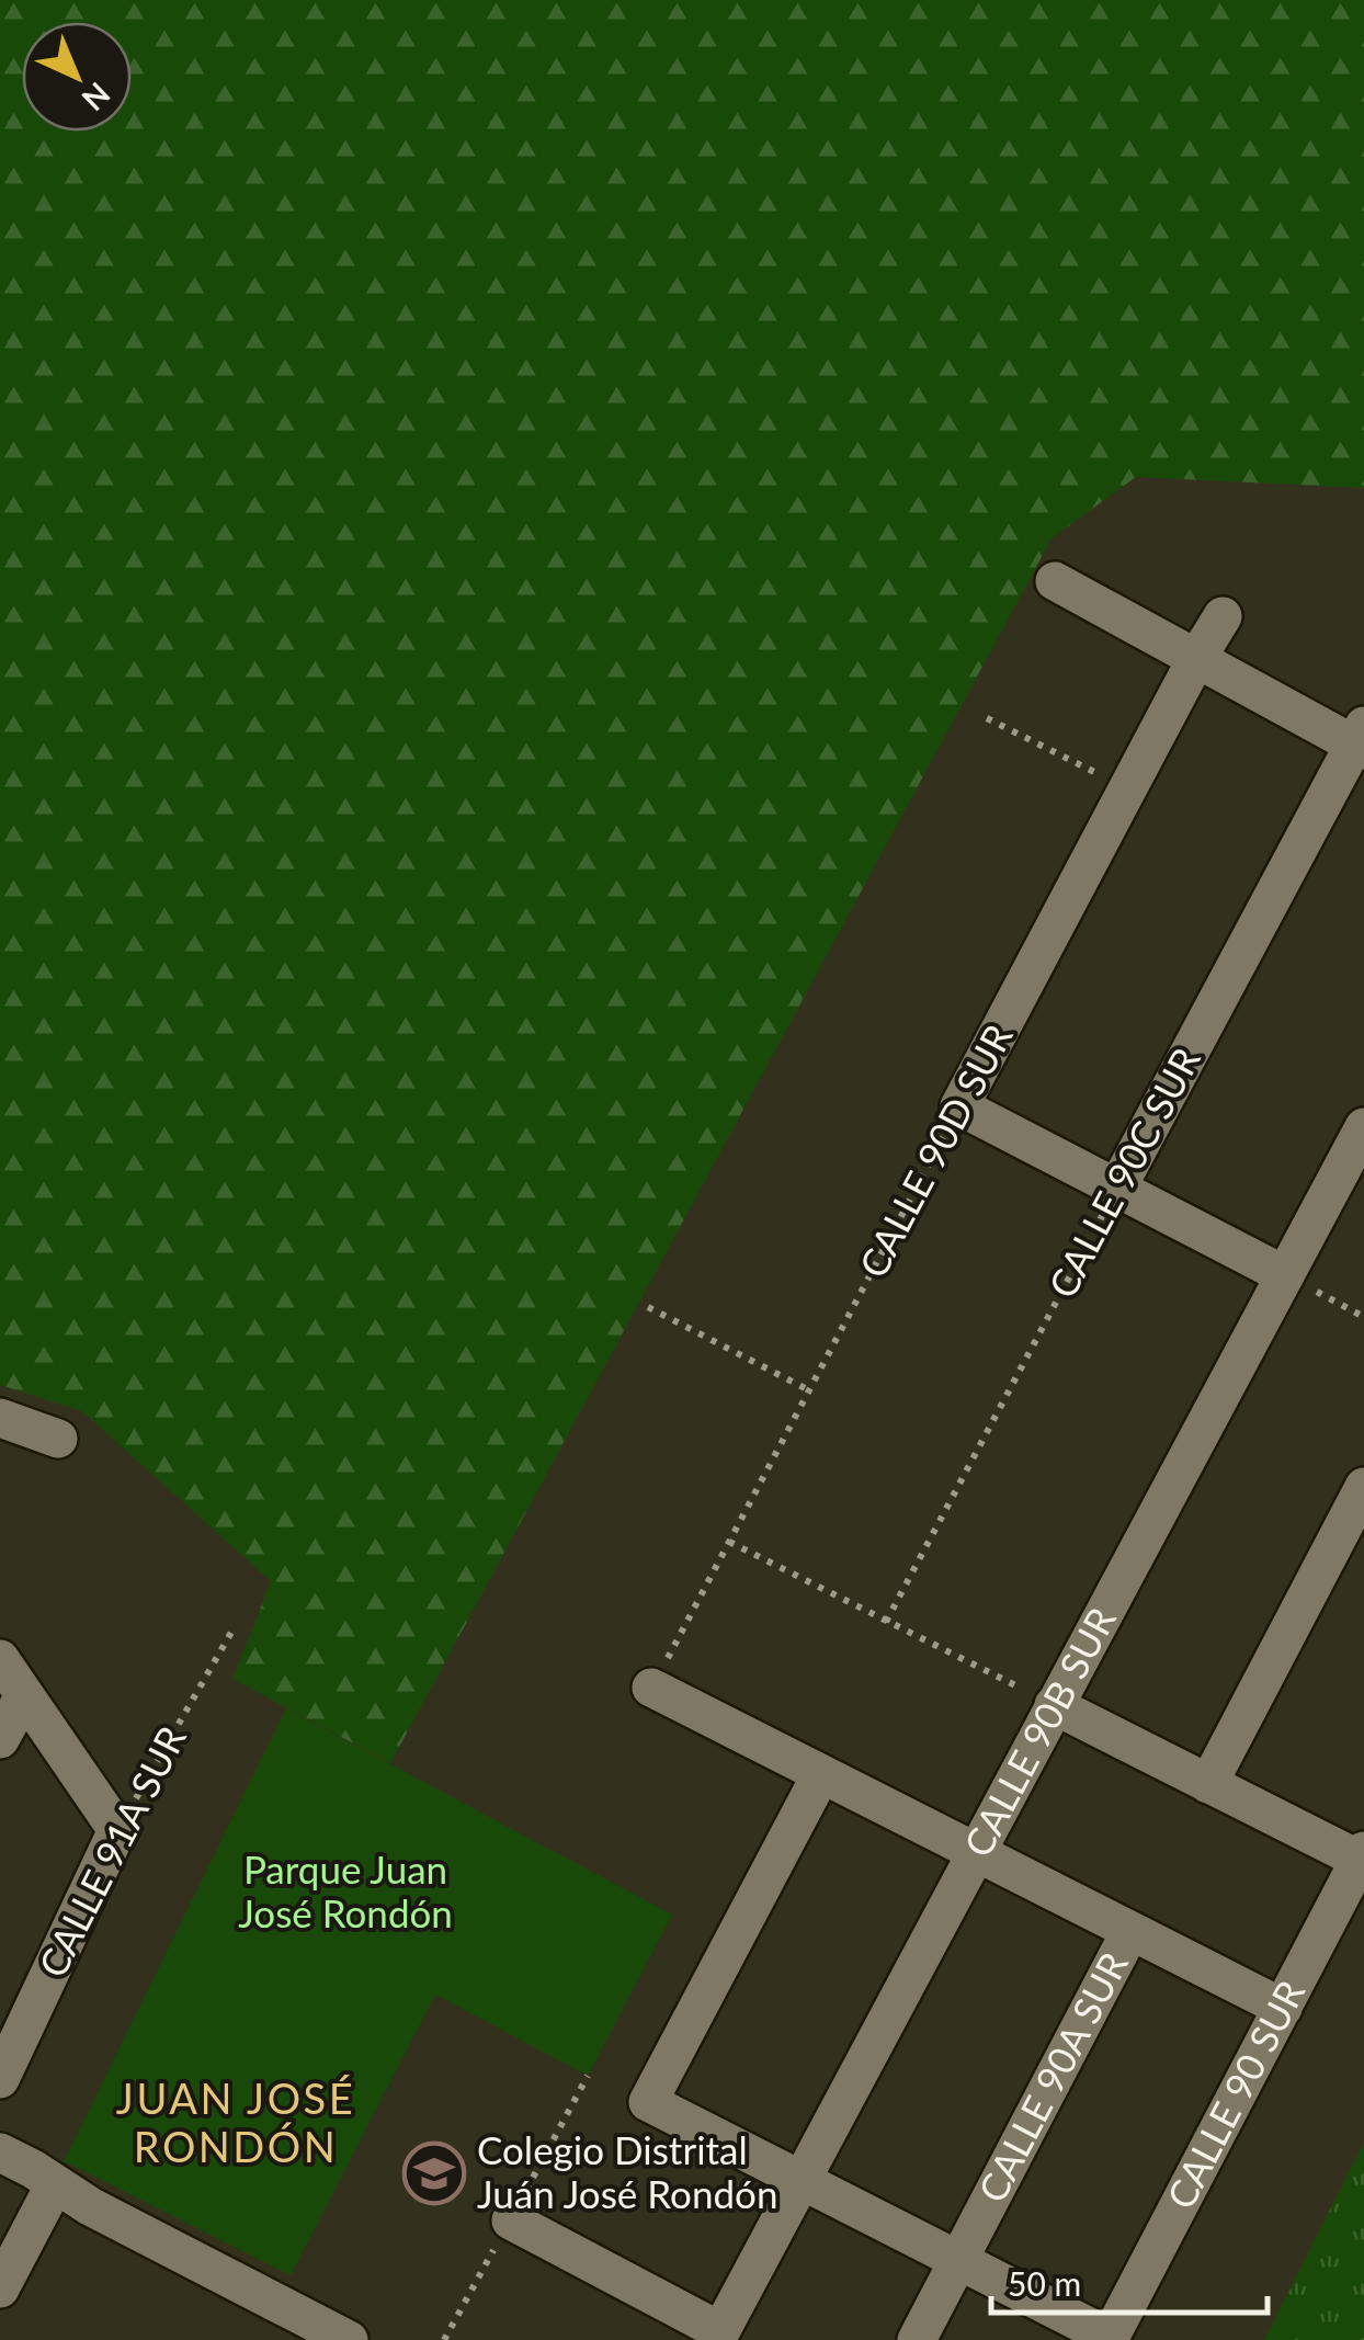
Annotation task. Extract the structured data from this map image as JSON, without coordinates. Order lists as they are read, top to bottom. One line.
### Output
{"streets":{"street":["CALLE 90D SUR","CALLE 90C SUR","CALLE 90B SUR","CALLE 91A SUR","CALLE 90A SUR","CALLE 90 SUR"]},"districts":["JUAN JOSÉ RONDÓN"],"parks":["Parque Juan José Rondón"],"places":{"school or university":["Colegio Distrital Juán José Rondón"]},"scale_bar":"50 m","north":"bottom right"}
